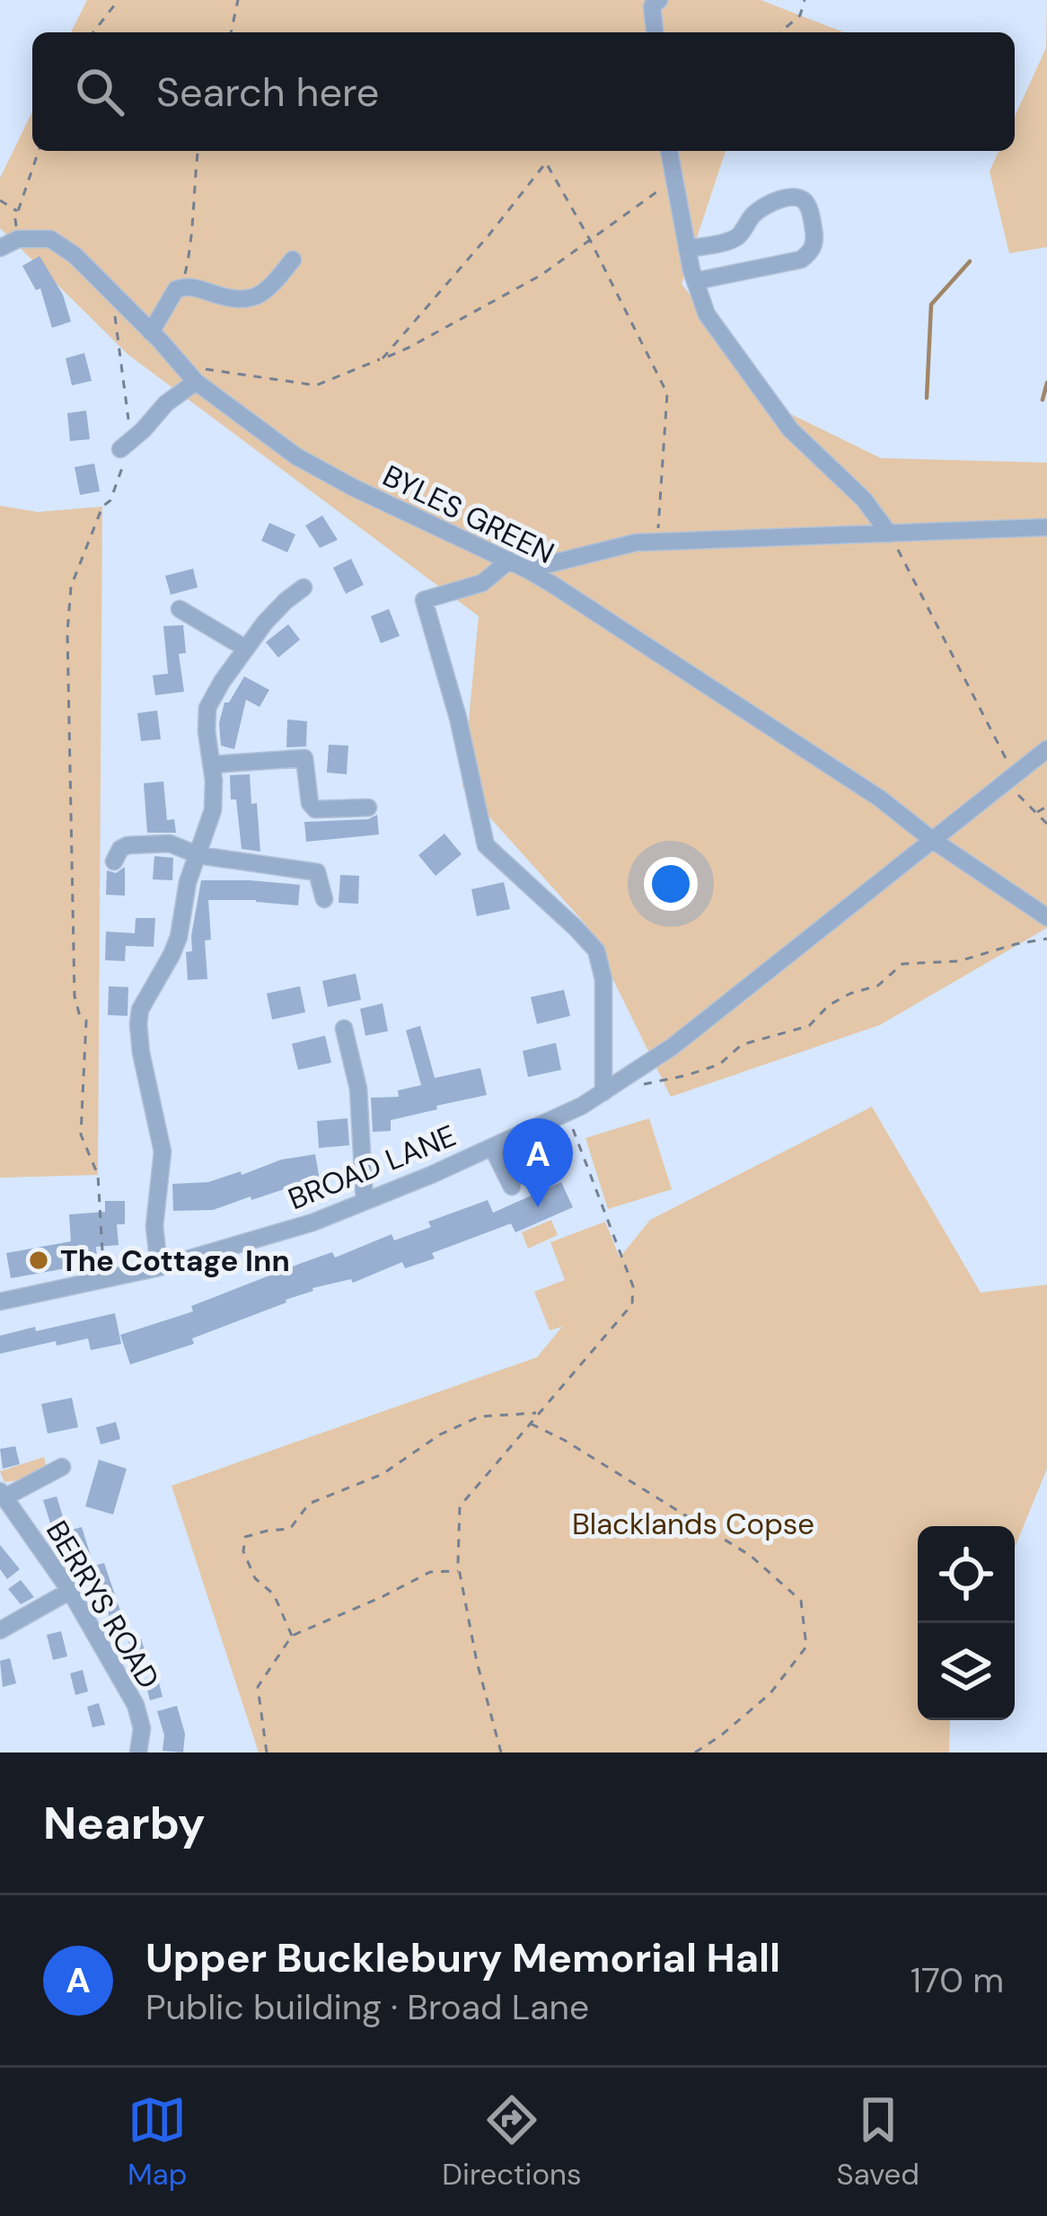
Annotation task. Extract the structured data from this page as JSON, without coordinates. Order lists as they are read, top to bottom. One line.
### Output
{"streets":{"street":["BYLES GREEN","BROAD LANE","BERRYS ROAD"]},"crossings":[["BYLES GREEN","BROAD LANE"]],"parks":["Blacklands Copse"],"places":["The Cottage Inn"],"page":{"search":"Search here","pins":"A","heading":"Nearby","list":[{"mark":"A","name":"Upper Bucklebury Memorial Hall","note":"Public building · Broad Lane","value":"170 m"}],"nav":["Map","Directions","Saved"]}}
